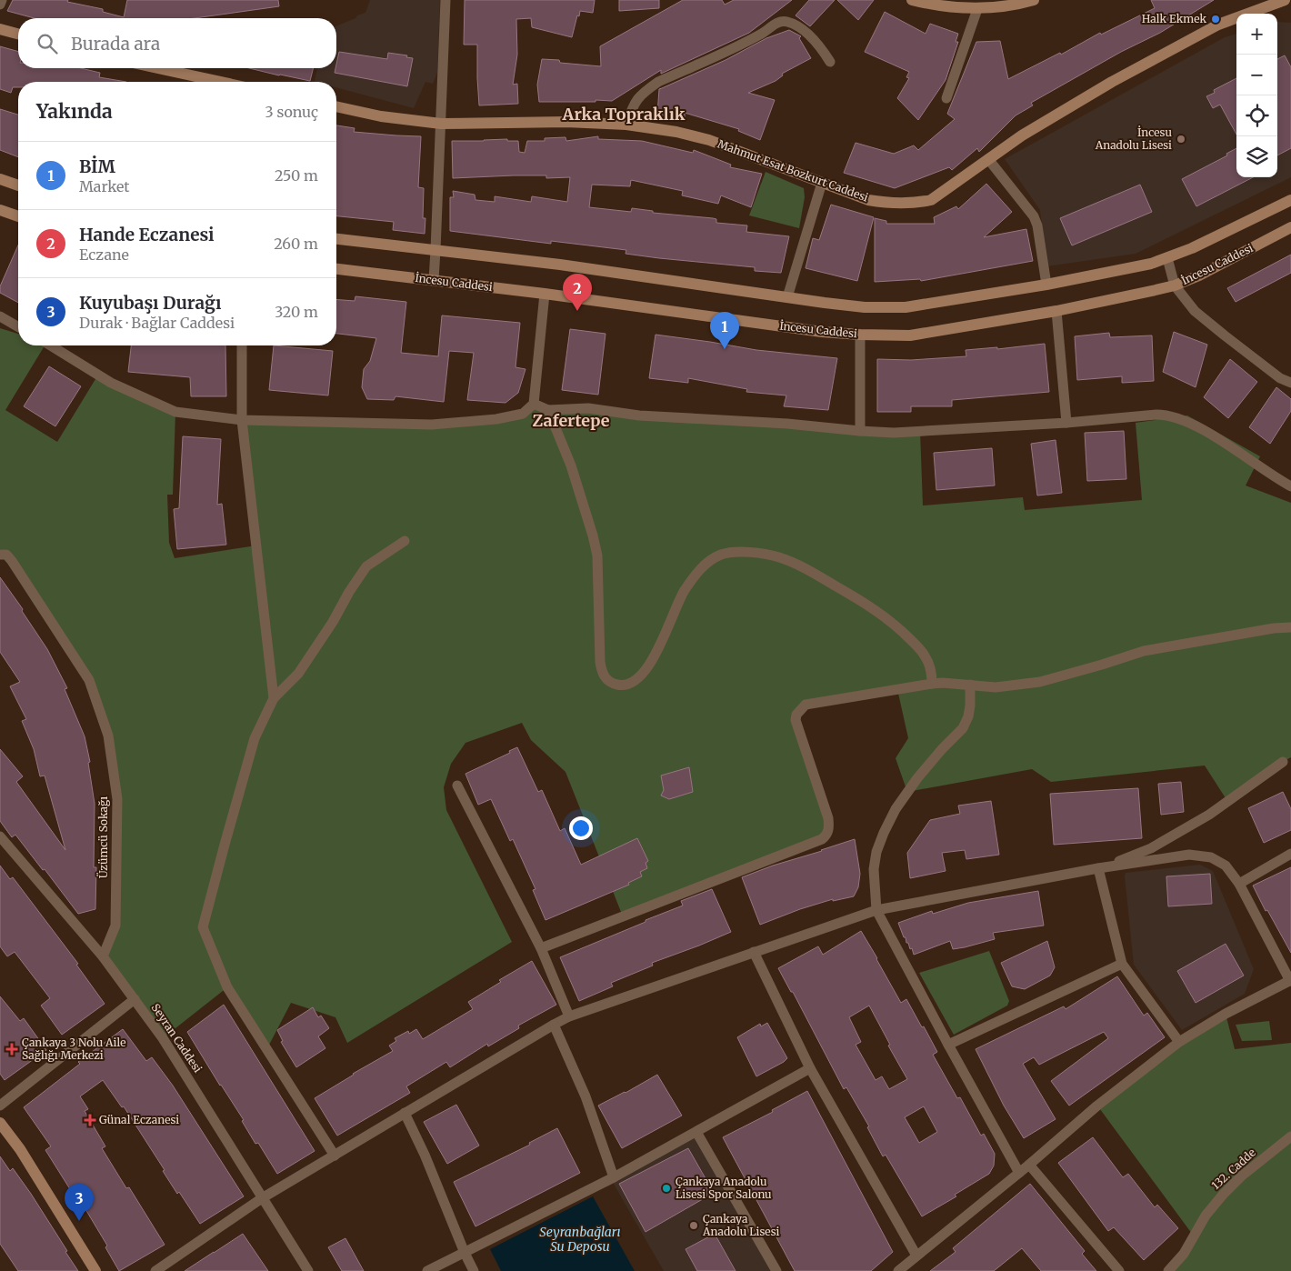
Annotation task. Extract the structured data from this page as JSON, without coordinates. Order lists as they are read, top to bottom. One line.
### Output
{"streets":{"main road":["Mahmut Esat Bozkurt Caddesi","İncesu Caddesi"],"street":["Üzümcü Sokağı","Seyran Caddesi","132. Cadde"]},"crossings":[["Üzümcü Sokağı","Seyran Caddesi"]],"districts":["Arka Topraklık","Zafertepe"],"water":["Seyranbağları Su Deposu"],"places":{"other":["Halk Ekmek","İncesu Anadolu Lisesi","Çankaya Anadolu Lisesi Spor Salonu","Çankaya Anadolu Lisesi"],"health":["Çankaya 3 Nolu Aile Sağlığı Merkezi","Günal Eczanesi"]},"page":{"map_buttons":["+","−"],"search":"Burada ara","heading":["Yakında","3 sonuç"],"list":[{"mark":"1","name":"BİM","note":"Market","value":"250 m"},{"mark":"2","name":"Hande Eczanesi","note":"Eczane","value":"260 m"},{"mark":"3","name":"Kuyubaşı Durağı","note":"Durak · Bağlar Caddesi","value":"320 m"}],"pins":["2","1","3"]}}
